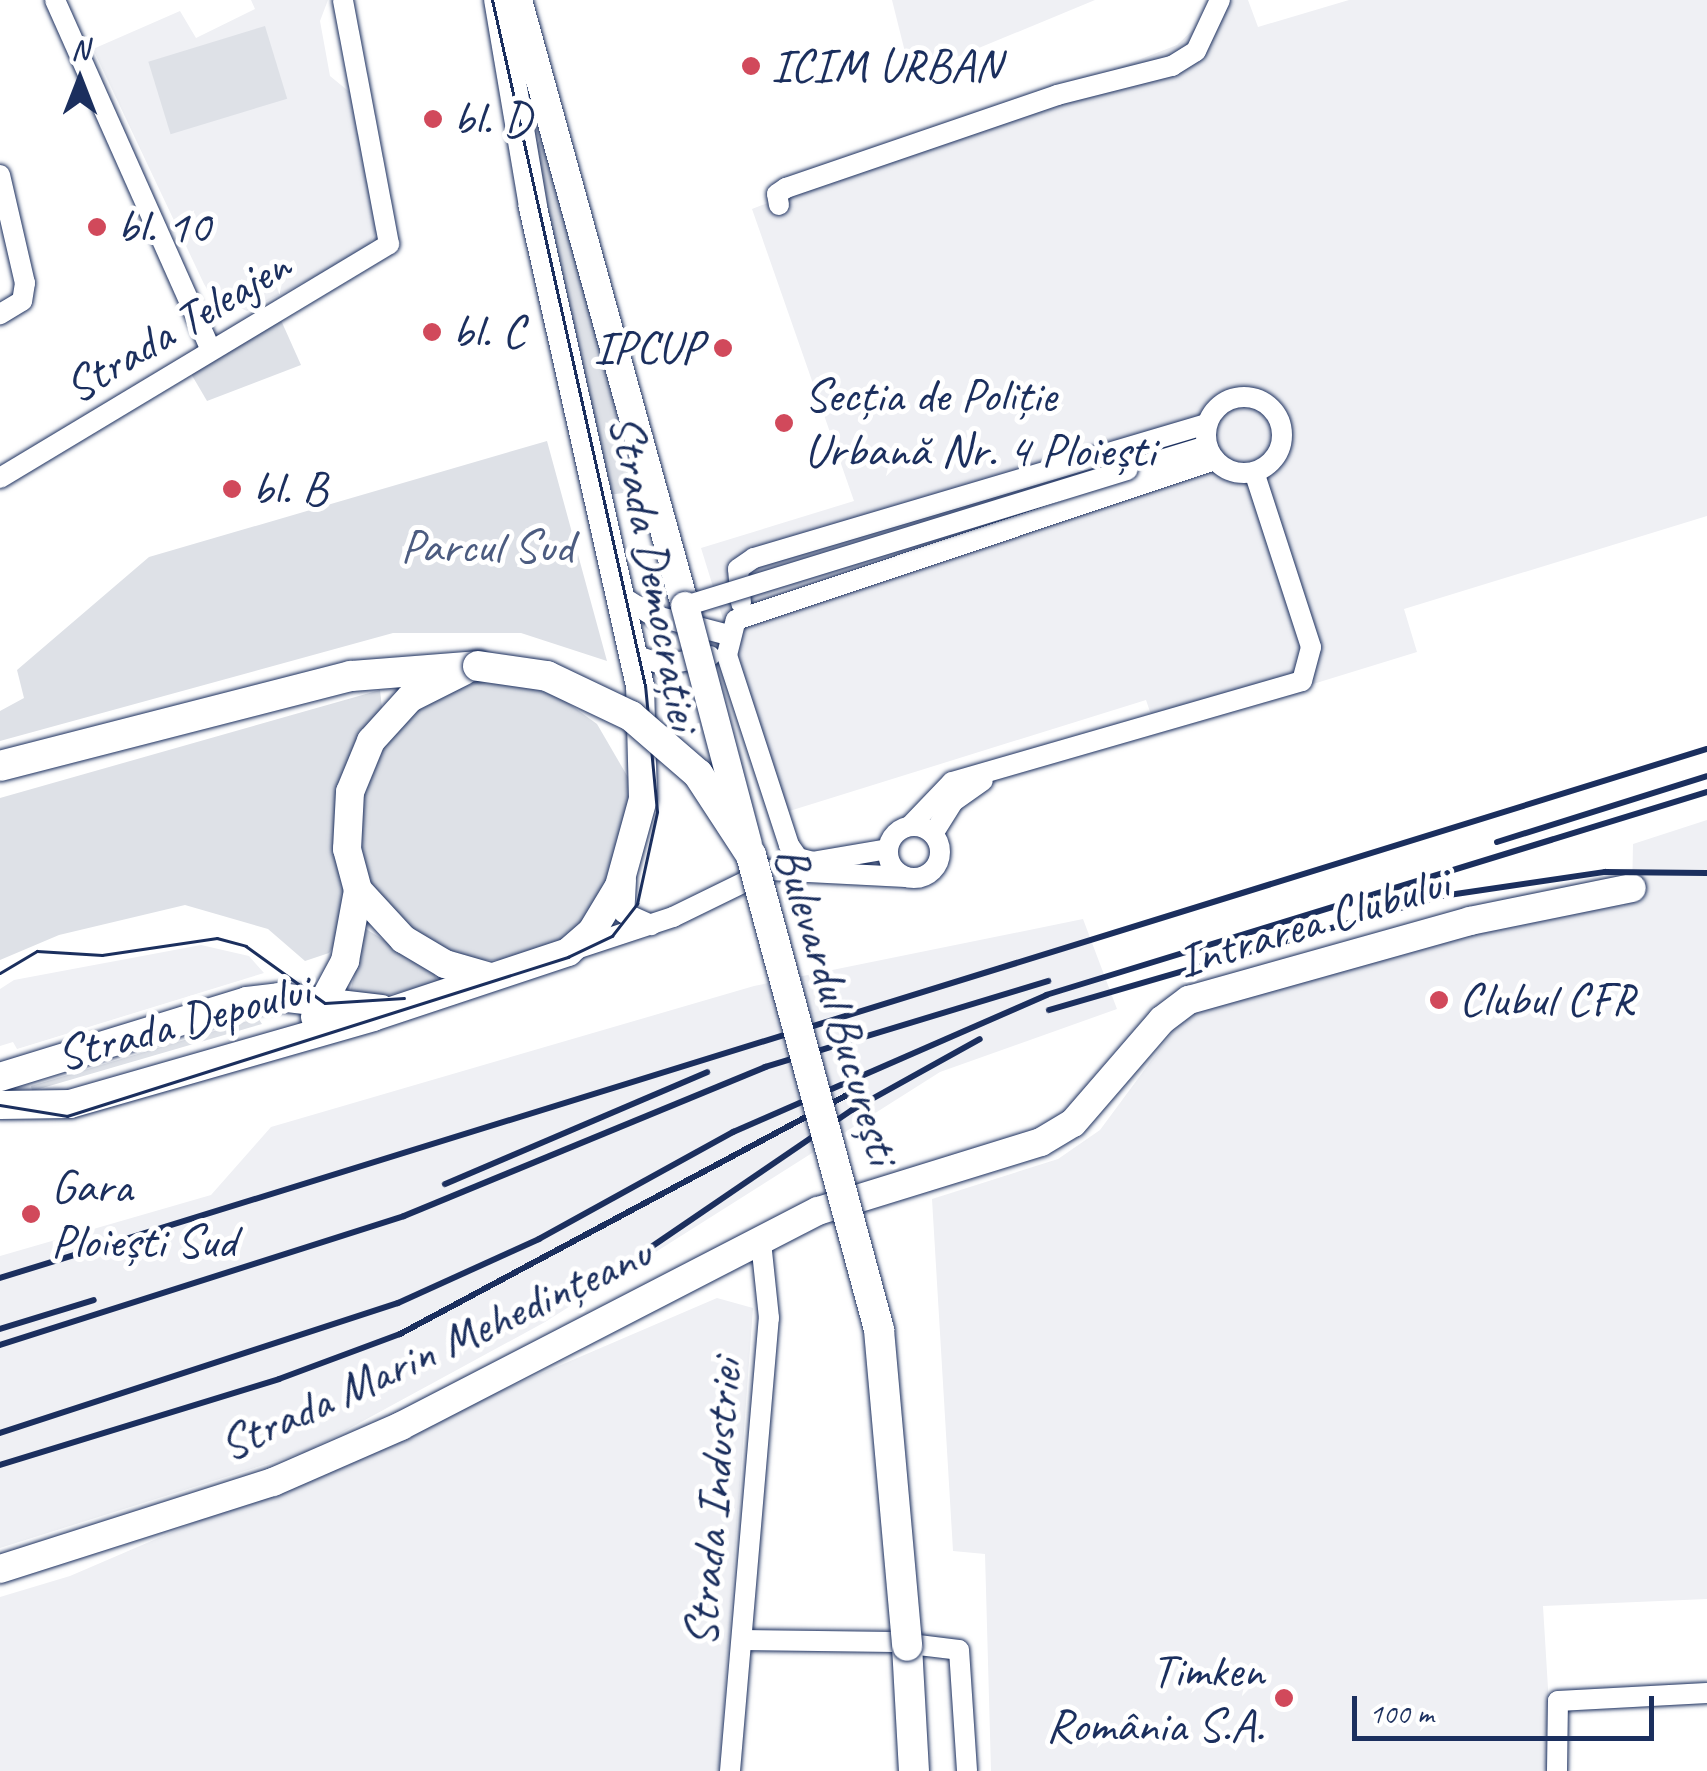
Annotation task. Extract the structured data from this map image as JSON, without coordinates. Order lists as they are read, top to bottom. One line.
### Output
{"streets":{"main road":["Strada Democrației","Intrarea Clubului","Bulevardul București","Strada Depoului","Strada Marin Mehedințeanu"],"street":["Strada Teleajen","Strada Industriei"]},"crossings":[["Strada Democrației","Bulevardul București"],["Strada Democrației","Strada Depoului"],["Intrarea Clubului","Strada Marin Mehedințeanu"],["Strada Marin Mehedințeanu","Strada Industriei"]],"parks":["Parcul Sud"],"places":["ICIM URBAN","bl. D","bl. 10","bl. C","IPCUP","Secția de Poliție Urbană Nr. 4 Ploiești","bl. B","Clubul CFR","Gara Ploiești Sud","Timken România S.A."],"scale_bar":"100 m","north":"top"}
